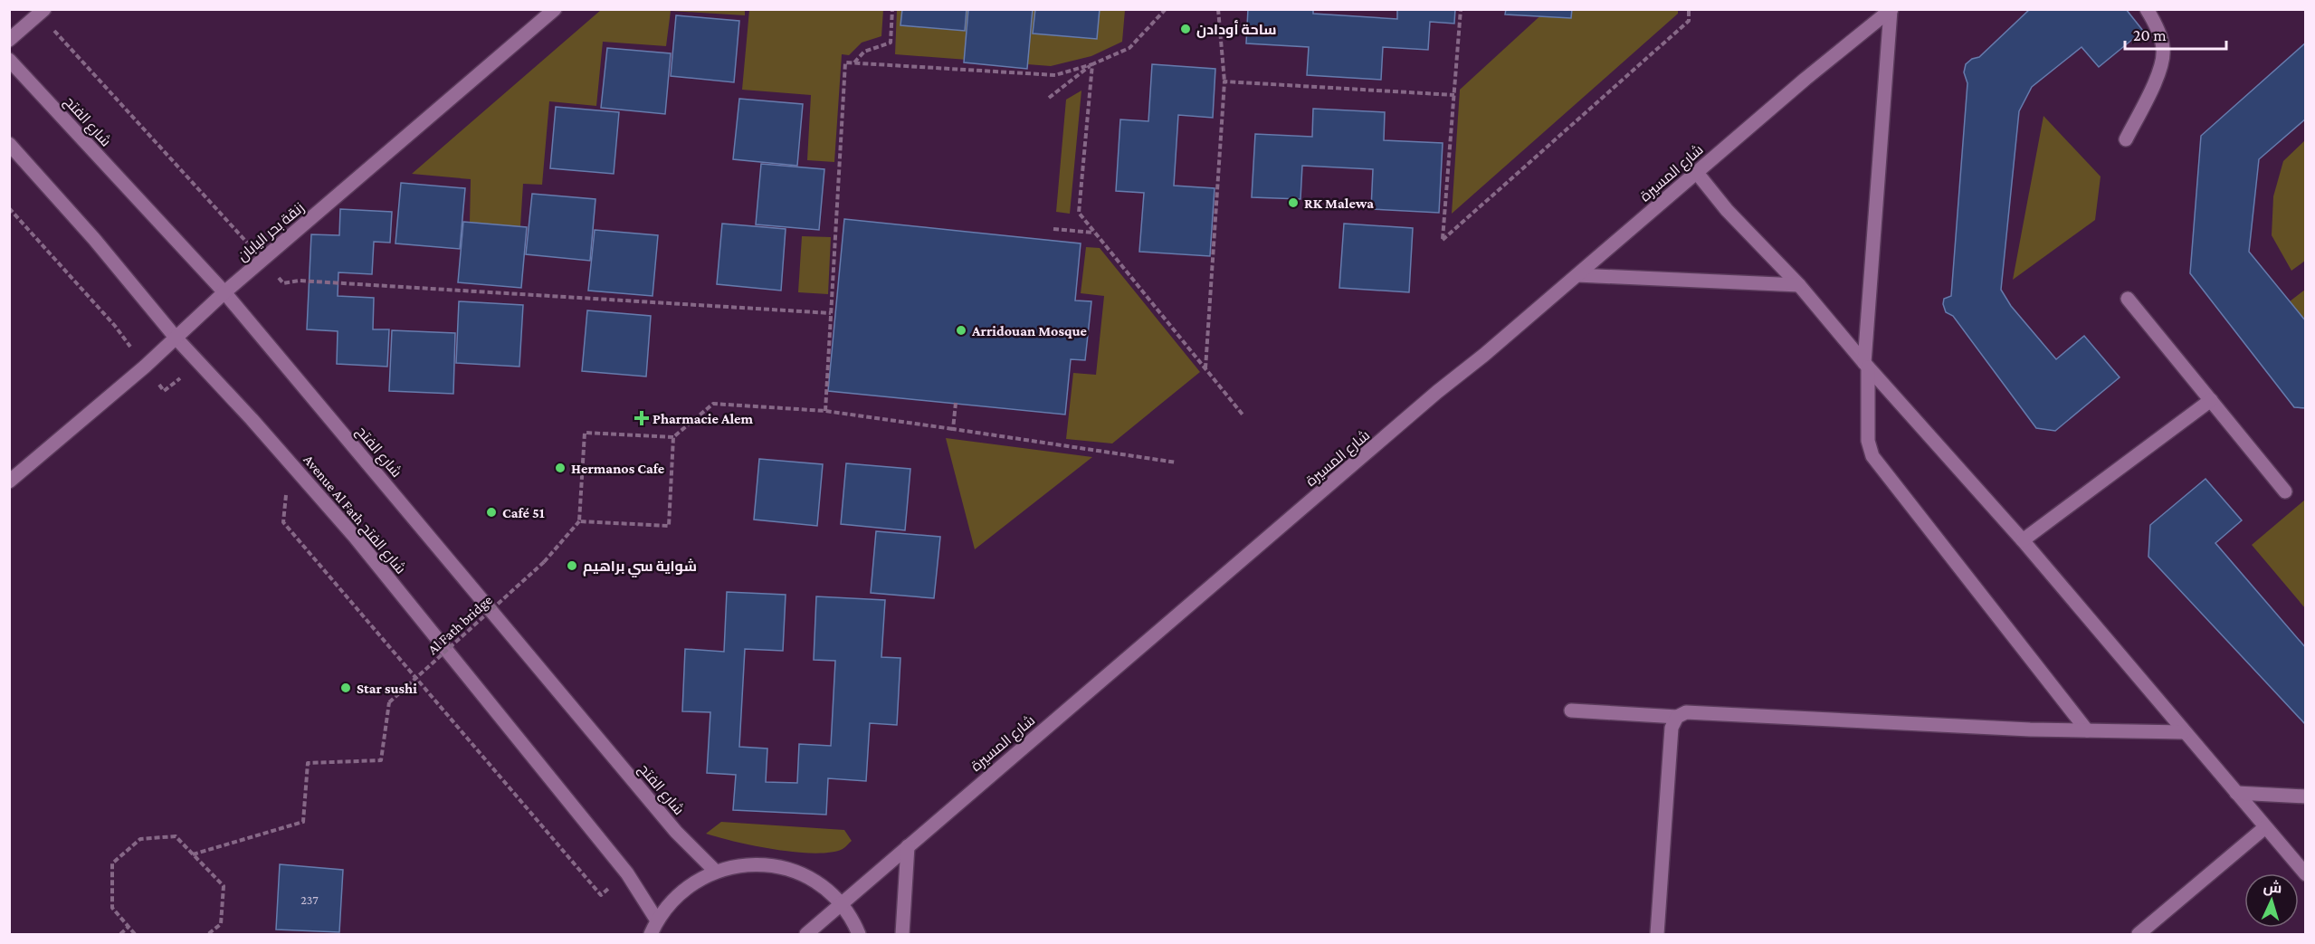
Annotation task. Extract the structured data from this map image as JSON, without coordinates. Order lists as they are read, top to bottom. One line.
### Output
{"streets":{"street":["شارع الفتح","شارع المسيرة","زنقة بحر اليابان","Avenue Al Fath شارع الفتح"],"path":["Al Fath bridge"]},"crossings":[["شارع الفتح","زنقة بحر اليابان"],["زنقة بحر اليابان","Avenue Al Fath شارع الفتح"]],"places":{"other":["ساحة أودادن","RK Malewa","Arridouan Mosque","Hermanos Cafe","Café 51","شواية سي براهيم","Star sushi"],"health":["Pharmacie Alem"]},"house_numbers":["237"],"scale_bar":"20 m","north":"top"}
